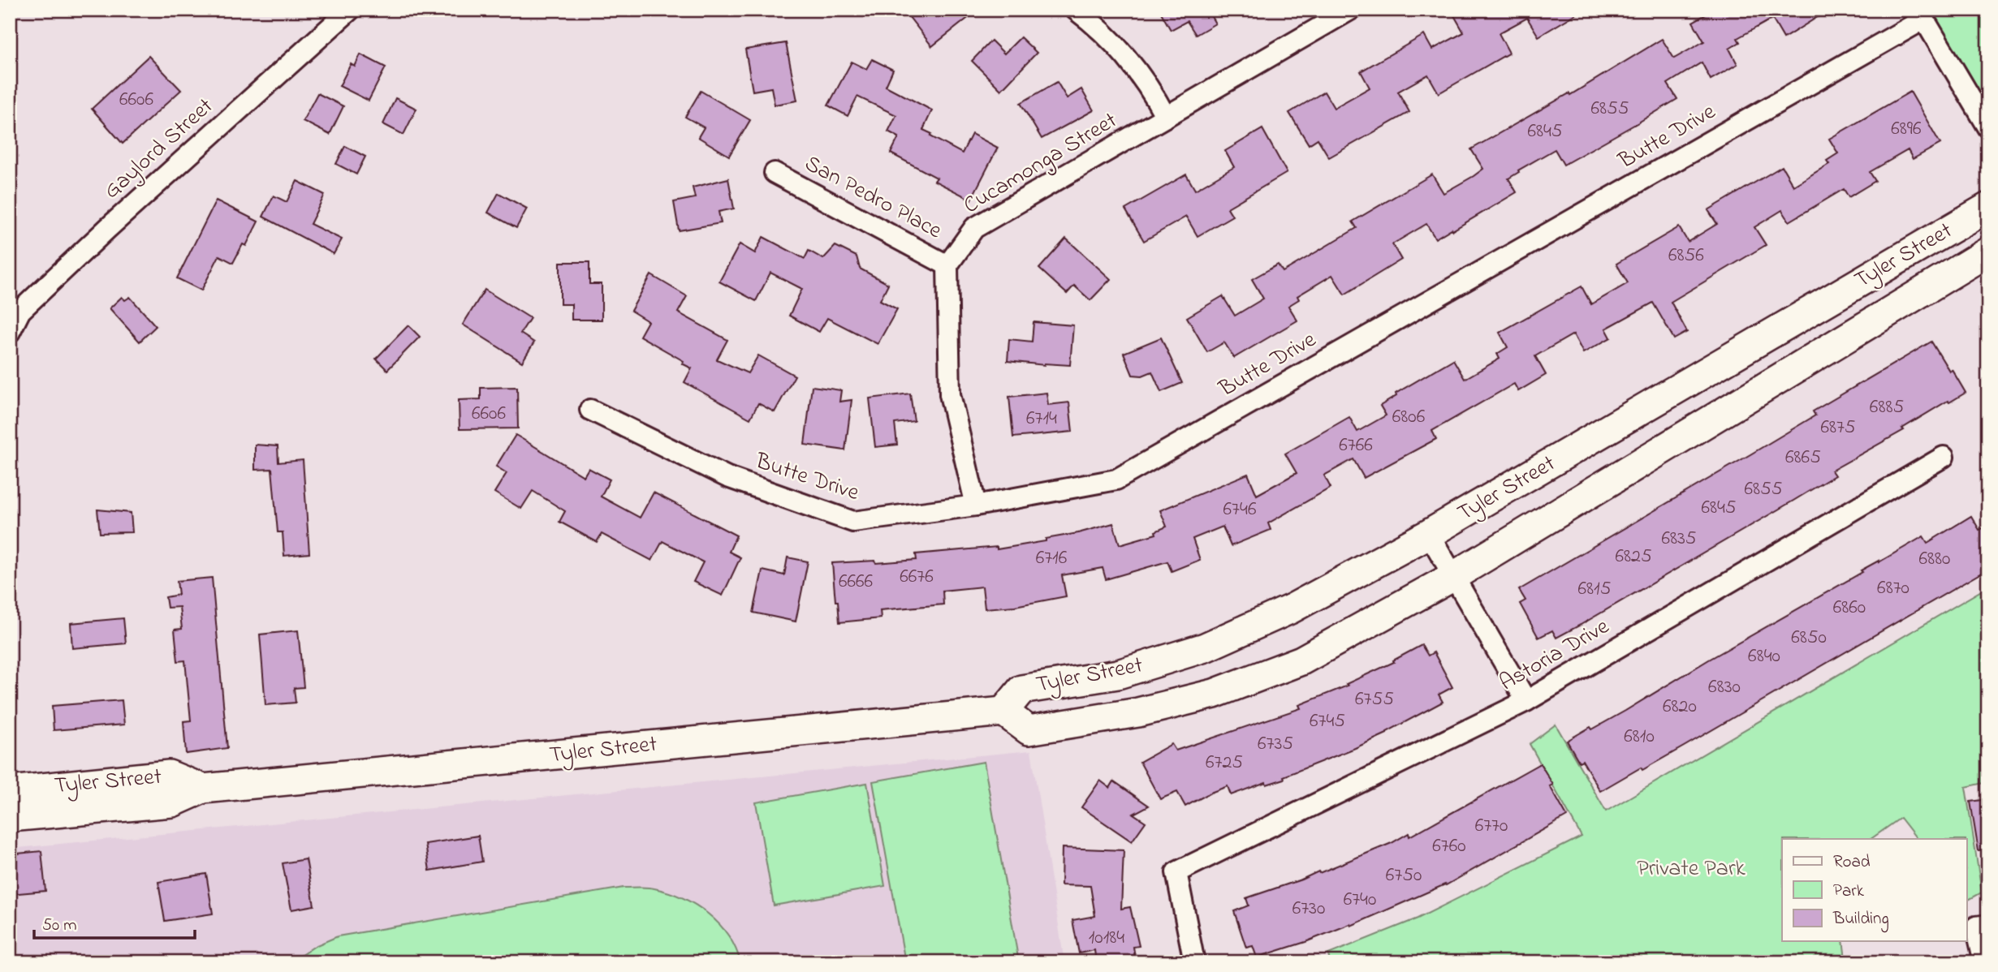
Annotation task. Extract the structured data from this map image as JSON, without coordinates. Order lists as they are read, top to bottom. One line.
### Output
{"streets":{"main road":["Tyler Street"],"street":["Butte Drive","Gaylord Street","Cucamonga Street","San Pedro Place","Astoria Drive"]},"crossings":[["Cucamonga Street","San Pedro Place"]],"parks":["Private Park"],"house_numbers":["6606","6855","6896","6845","6856","6885","6606","6806","6714","6875","6766","6865","6855","6845","6746","6835","6825","6716","6880","6676","6666","6870","6815","6860","6850","6840","6830","6755","6820","6745","6810","6735","6725","6770","6760","6750","6740","6730","10184"],"legend":["Road","Park","Building"],"scale_bar":"50 m"}
